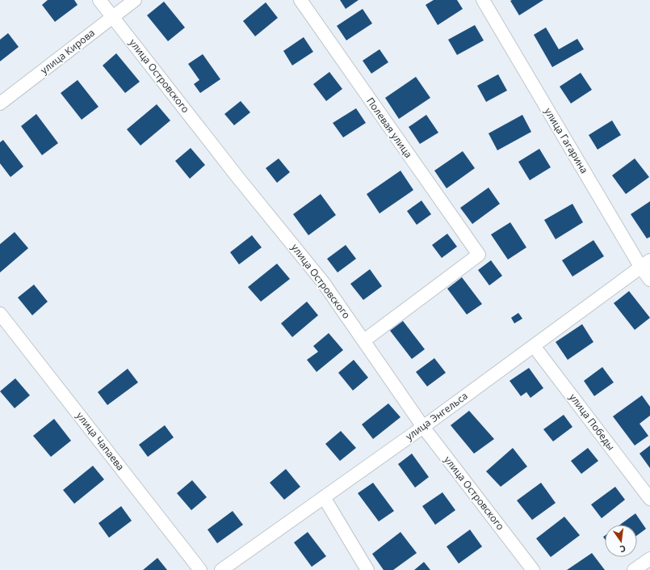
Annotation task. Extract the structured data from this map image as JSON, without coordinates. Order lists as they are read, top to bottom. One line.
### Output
{"streets":{"street":["улица Кирова","улица Островского","Полевая улица","улица Гагарина","улица Энгельса","улица Победы","улица Чапаева"]},"crossings":[["улица Кирова","улица Островского"],["улица Островского","Полевая улица"],["улица Островского","улица Энгельса"],["улица Гагарина","улица Энгельса"],["улица Энгельса","улица Победы"]],"north":"bottom"}
